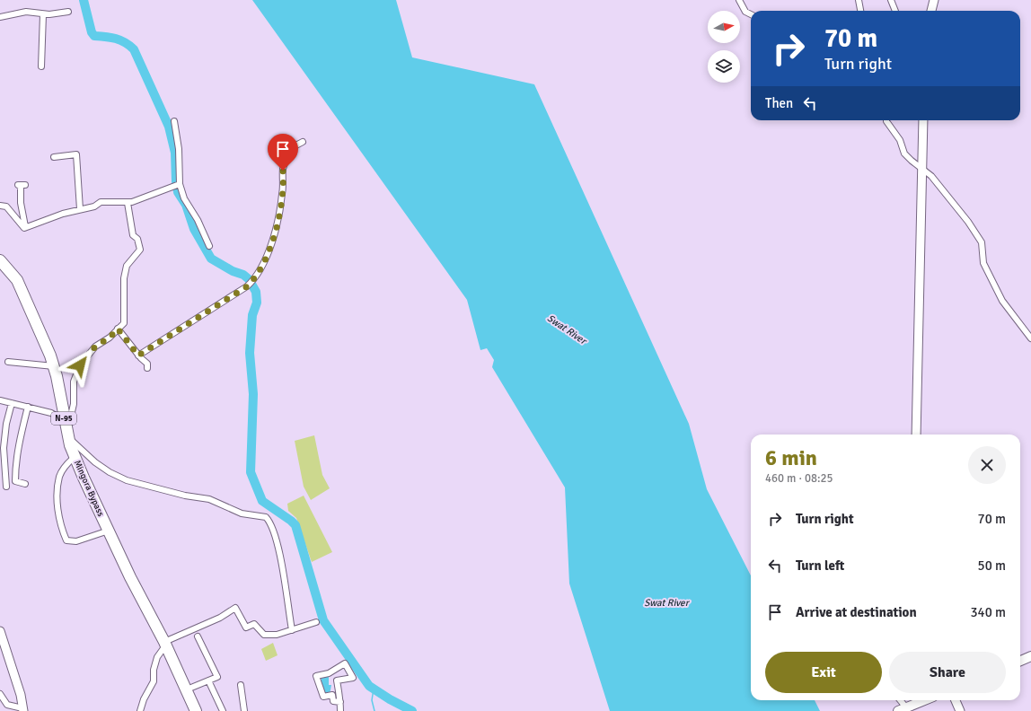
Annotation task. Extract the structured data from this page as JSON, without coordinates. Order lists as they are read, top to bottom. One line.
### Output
{"streets":{"highway":["N-95","Mingora Bypass"]},"water":["Swat River"],"north":"right","page":{"turn":["70 m","Turn right"],"then":"Then","heading":["6 min","460 m · 08:25"],"list":[{"name":"Turn right","value":"70 m"},{"name":"Turn left","value":"50 m"},{"name":"Arrive at destination","value":"340 m"}],"buttons":["Exit","Share"]}}
